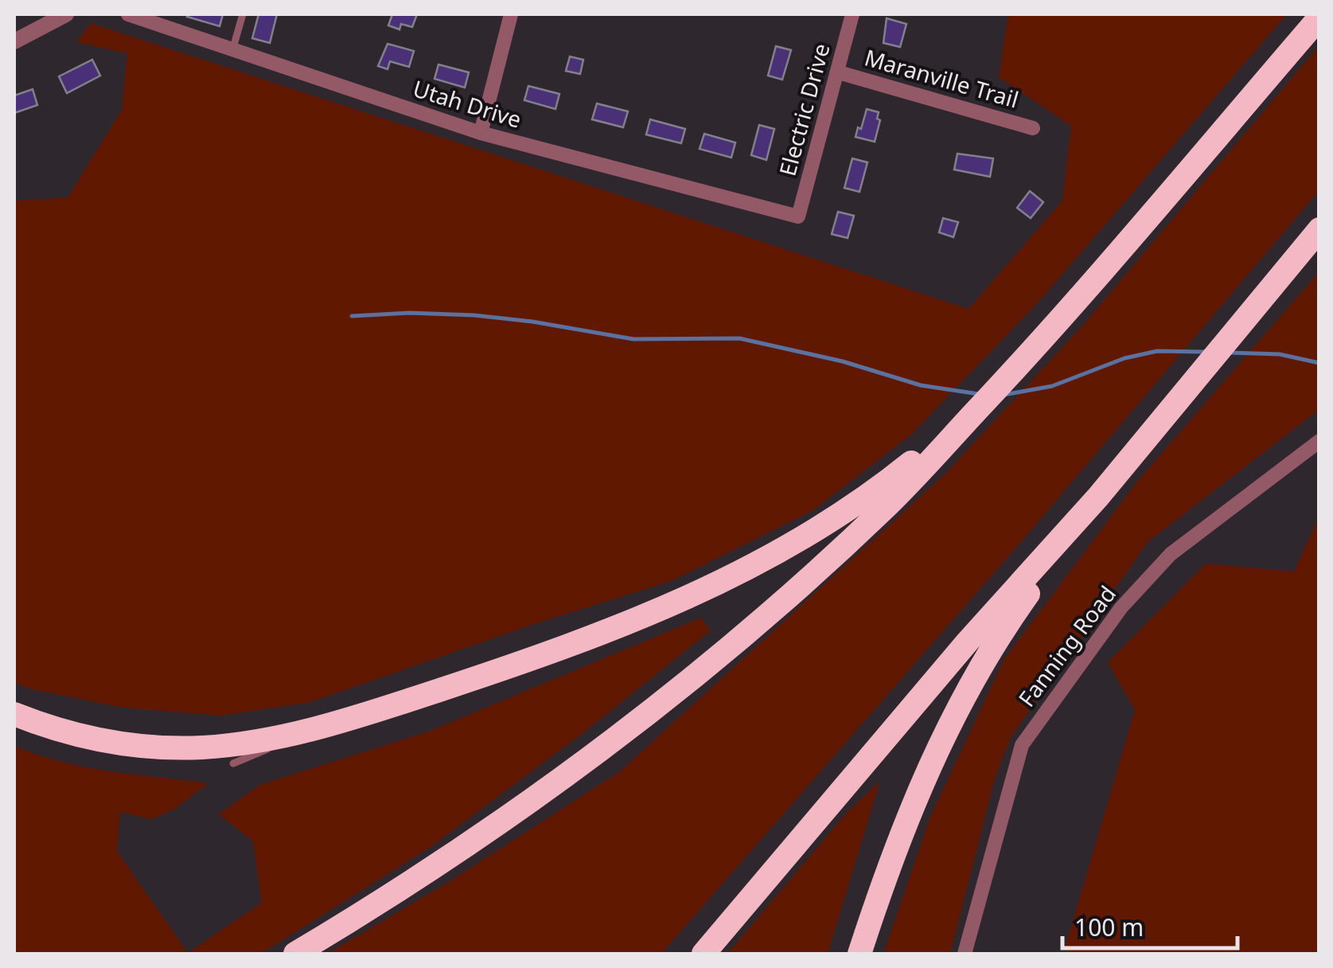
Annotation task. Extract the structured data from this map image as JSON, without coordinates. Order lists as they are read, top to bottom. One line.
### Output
{"streets":{"street":["Maranville Trail","Utah Drive","Electric Drive","Fanning Road"]},"crossings":[["Maranville Trail","Electric Drive"],["Utah Drive","Electric Drive"]],"scale_bar":"100 m"}
